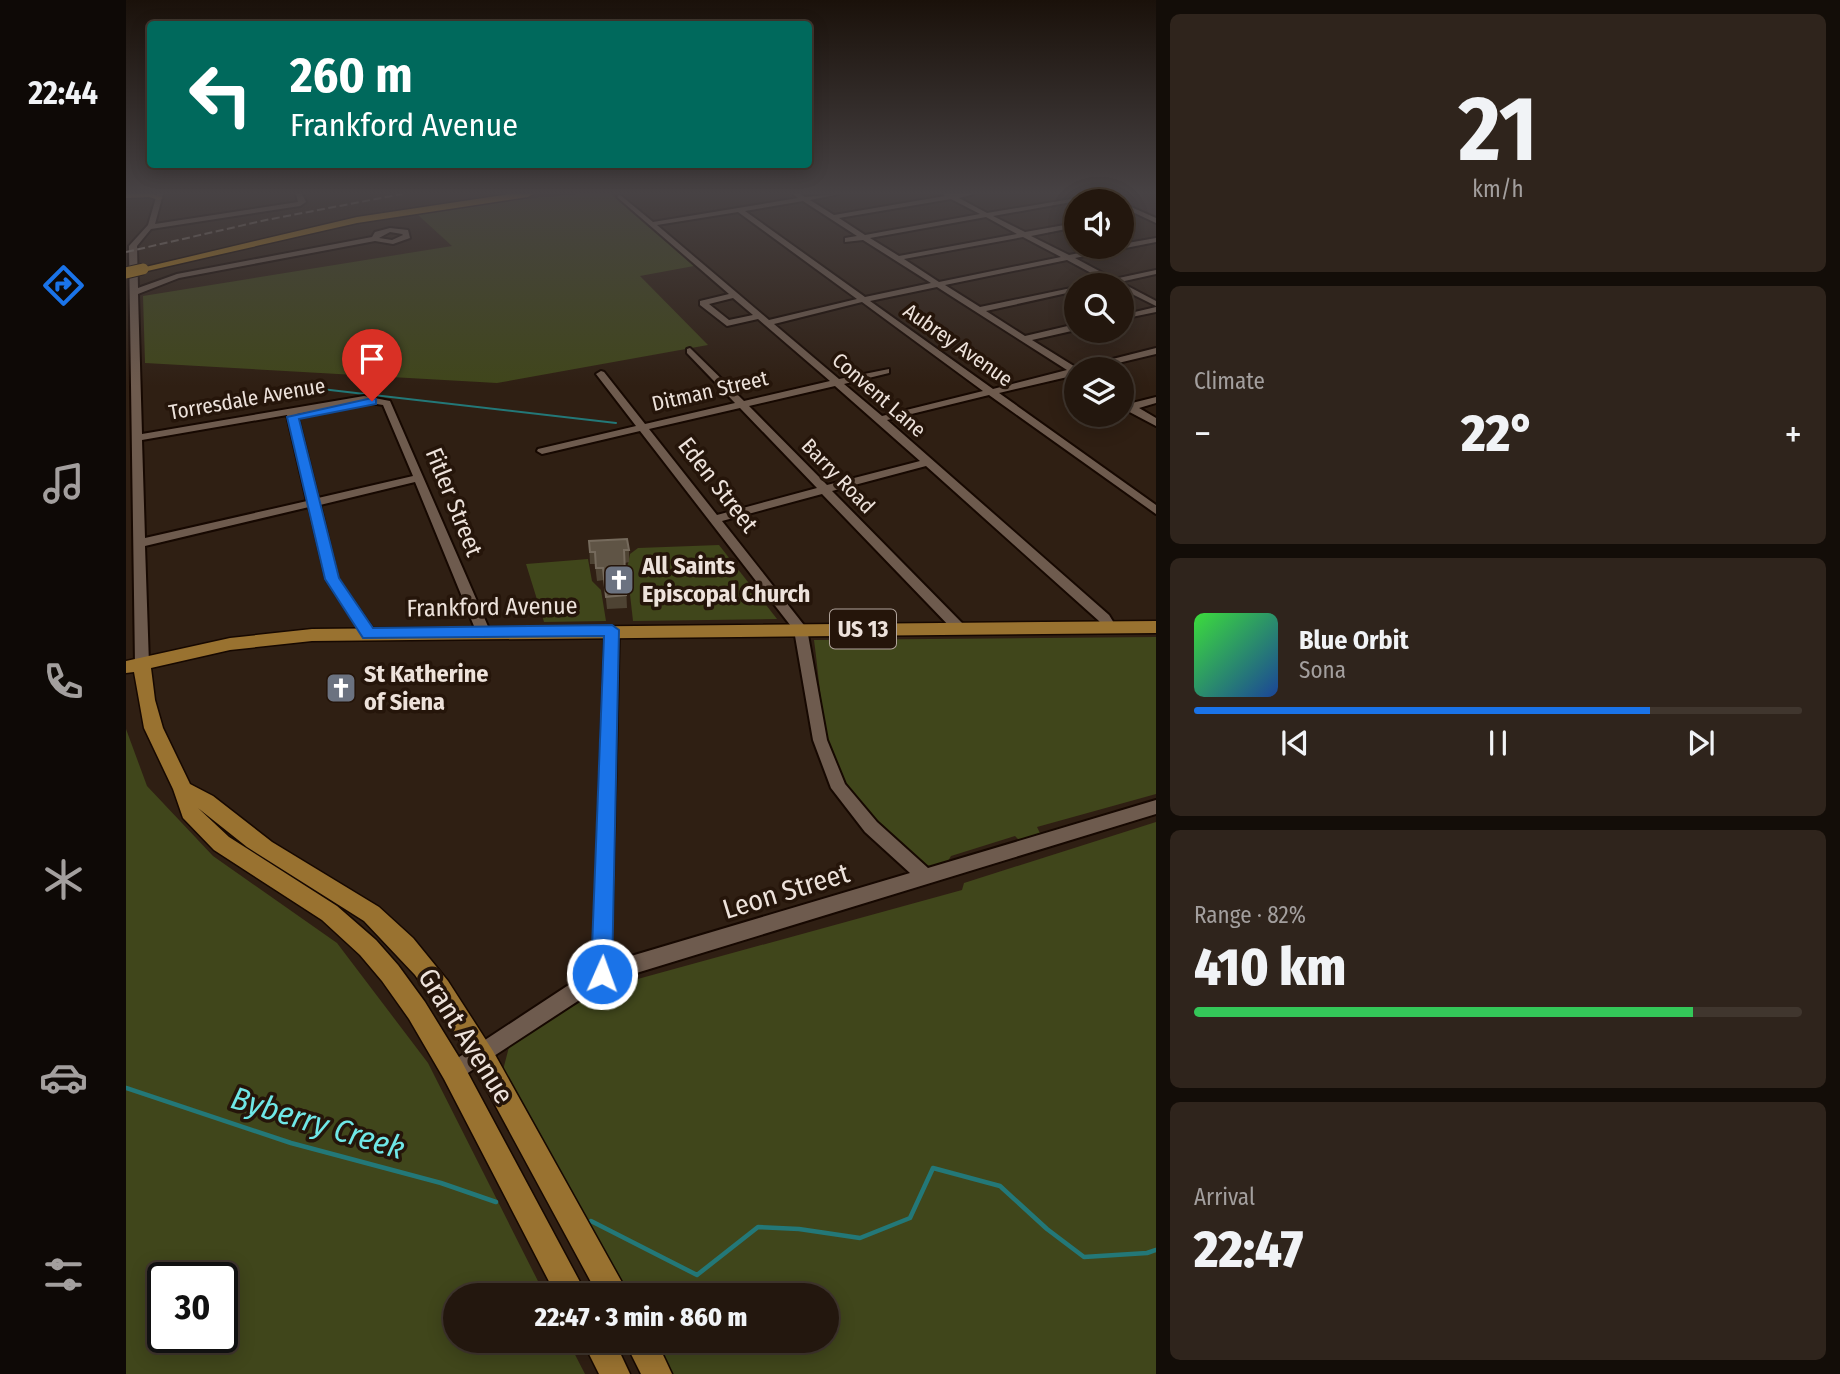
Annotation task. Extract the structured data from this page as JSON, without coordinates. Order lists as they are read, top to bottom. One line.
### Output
{"streets":{"main road":["Frankford Avenue","US 13","Grant Avenue"],"street":["Aubrey Avenue","Ditman Street","Convent Lane","Torresdale Avenue","Barry Road","Eden Street","Fitler Street","Leon Street"]},"crossings":[["Ditman Street","Convent Lane"],["Ditman Street","Barry Road"],["Ditman Street","Eden Street"],["Convent Lane","Frankford Avenue"],["Torresdale Avenue","Fitler Street"],["Torresdale Avenue","Grant Avenue"],["Barry Road","Frankford Avenue"],["Eden Street","Frankford Avenue"],["Eden Street","Leon Street"],["Fitler Street","Frankford Avenue"],["Frankford Avenue","Grant Avenue"],["Leon Street","Grant Avenue"]],"water":["Byberry Creek"],"places":{"church":["All Saints Episcopal Church","St Katherine of Siena"]},"page":{"tabs":"22:44","tile":[["21","km/h"],"Climate",["Range · 82%","410 km"],["Arrival","22:47"]],"turn":["260 m","Frankford Avenue"],"heat":["−","22°","+"],"song":["Blue Orbit","Sona"],"limit":"30","trip":"22:47 · 3 min · 860 m"}}
